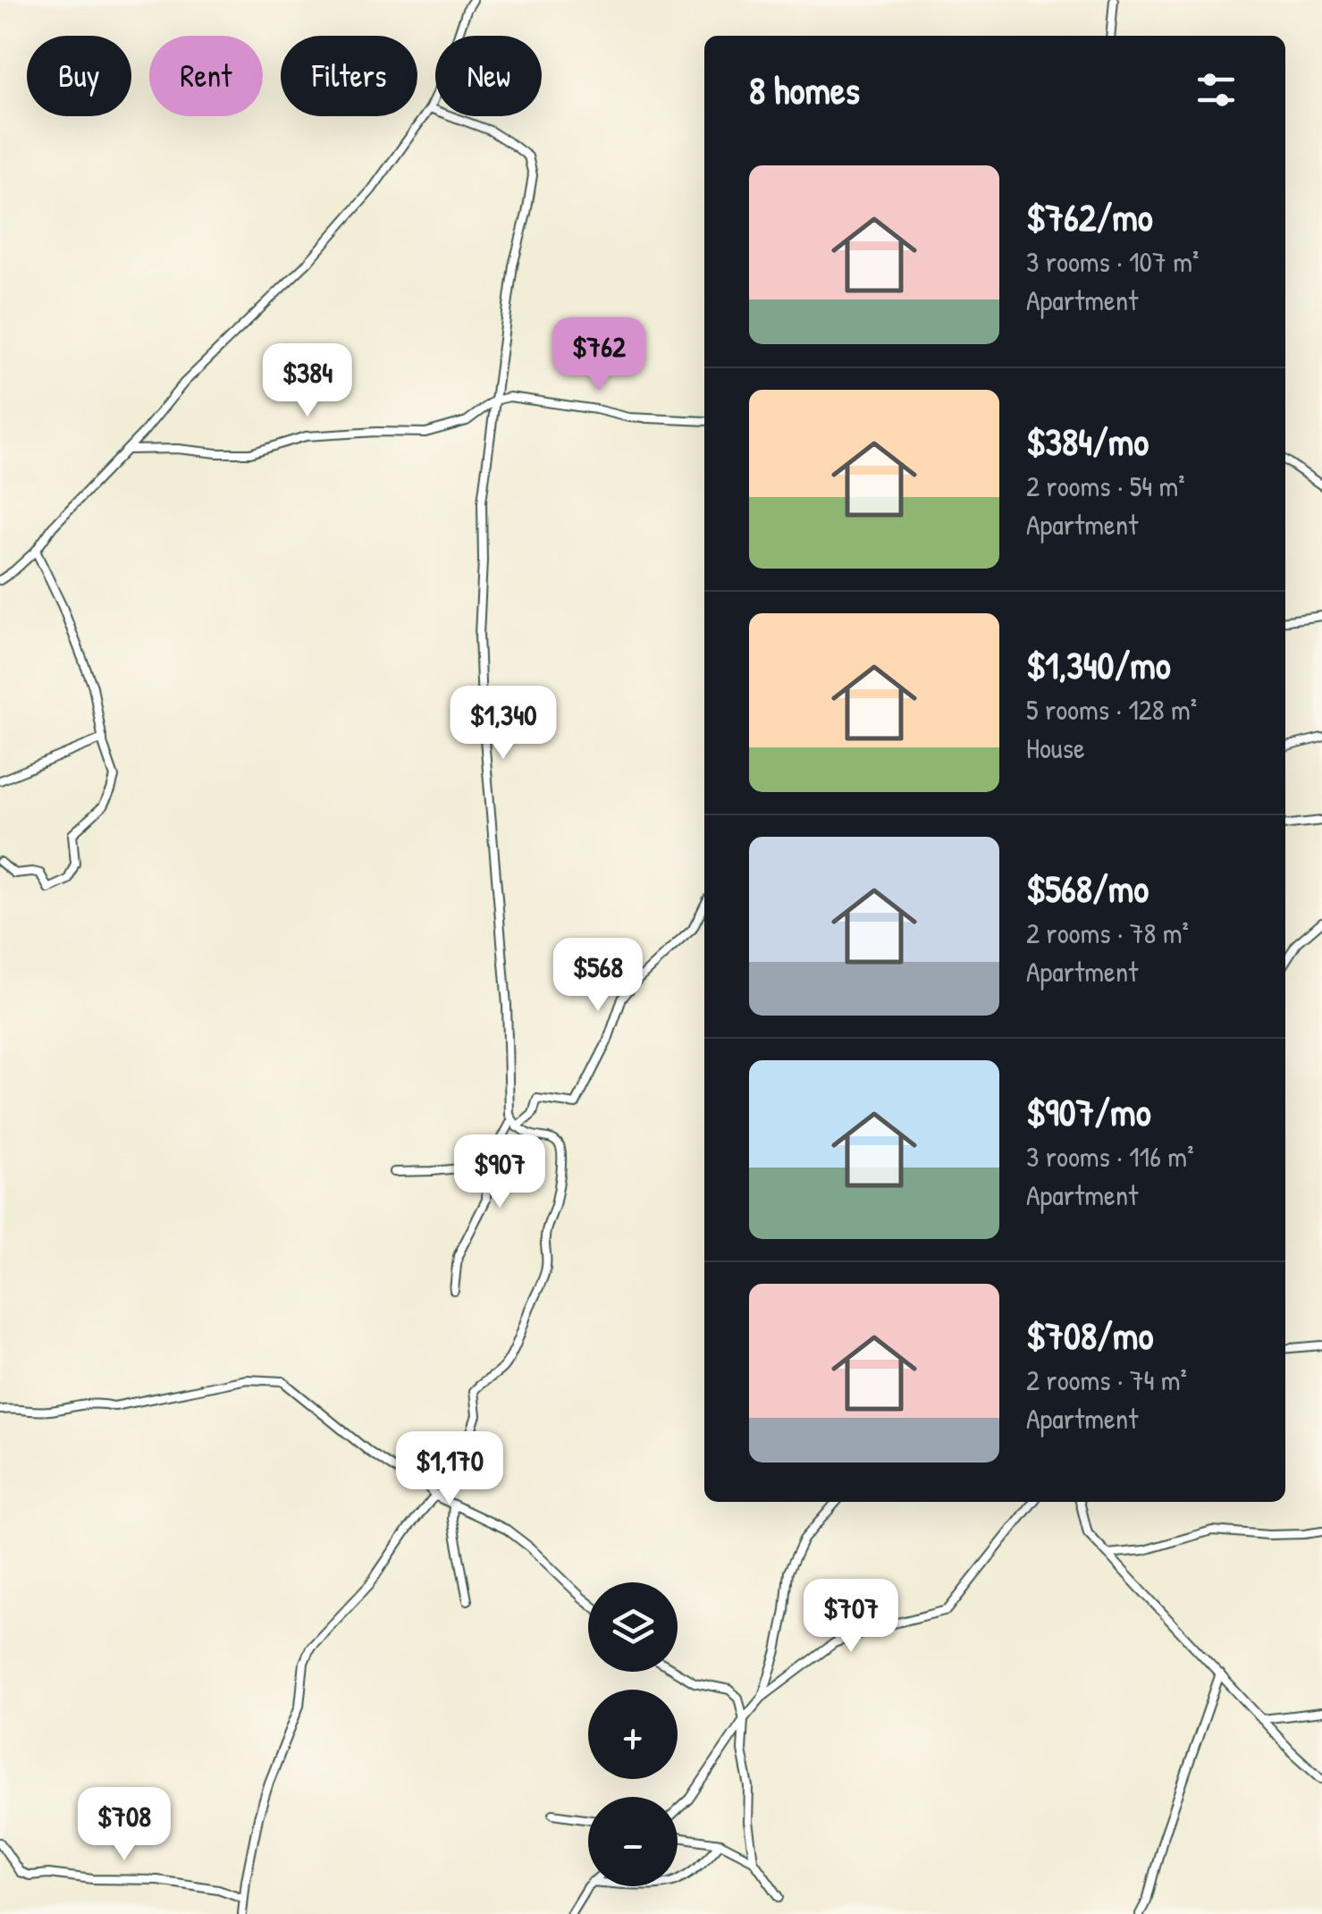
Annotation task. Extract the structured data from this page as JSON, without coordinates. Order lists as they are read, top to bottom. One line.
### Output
{"page":{"chip":["Buy","Rent","Filters","New"],"heading":"8 homes","list":[{"name":"$762/mo","note":"3 rooms · 107 m² · Apartment"},{"name":"$384/mo","note":"2 rooms · 54 m² · Apartment"},{"name":"$1,340/mo","note":"5 rooms · 128 m² · House"},{"name":"$568/mo","note":"2 rooms · 78 m² · Apartment"},{"name":"$907/mo","note":"3 rooms · 116 m² · Apartment"},{"name":"$708/mo","note":"2 rooms · 74 m² · Apartment"}],"price":["$762","$384","$1,340","$568","$907","$1,170","$707","$708"],"map_buttons":["+","−"]}}
